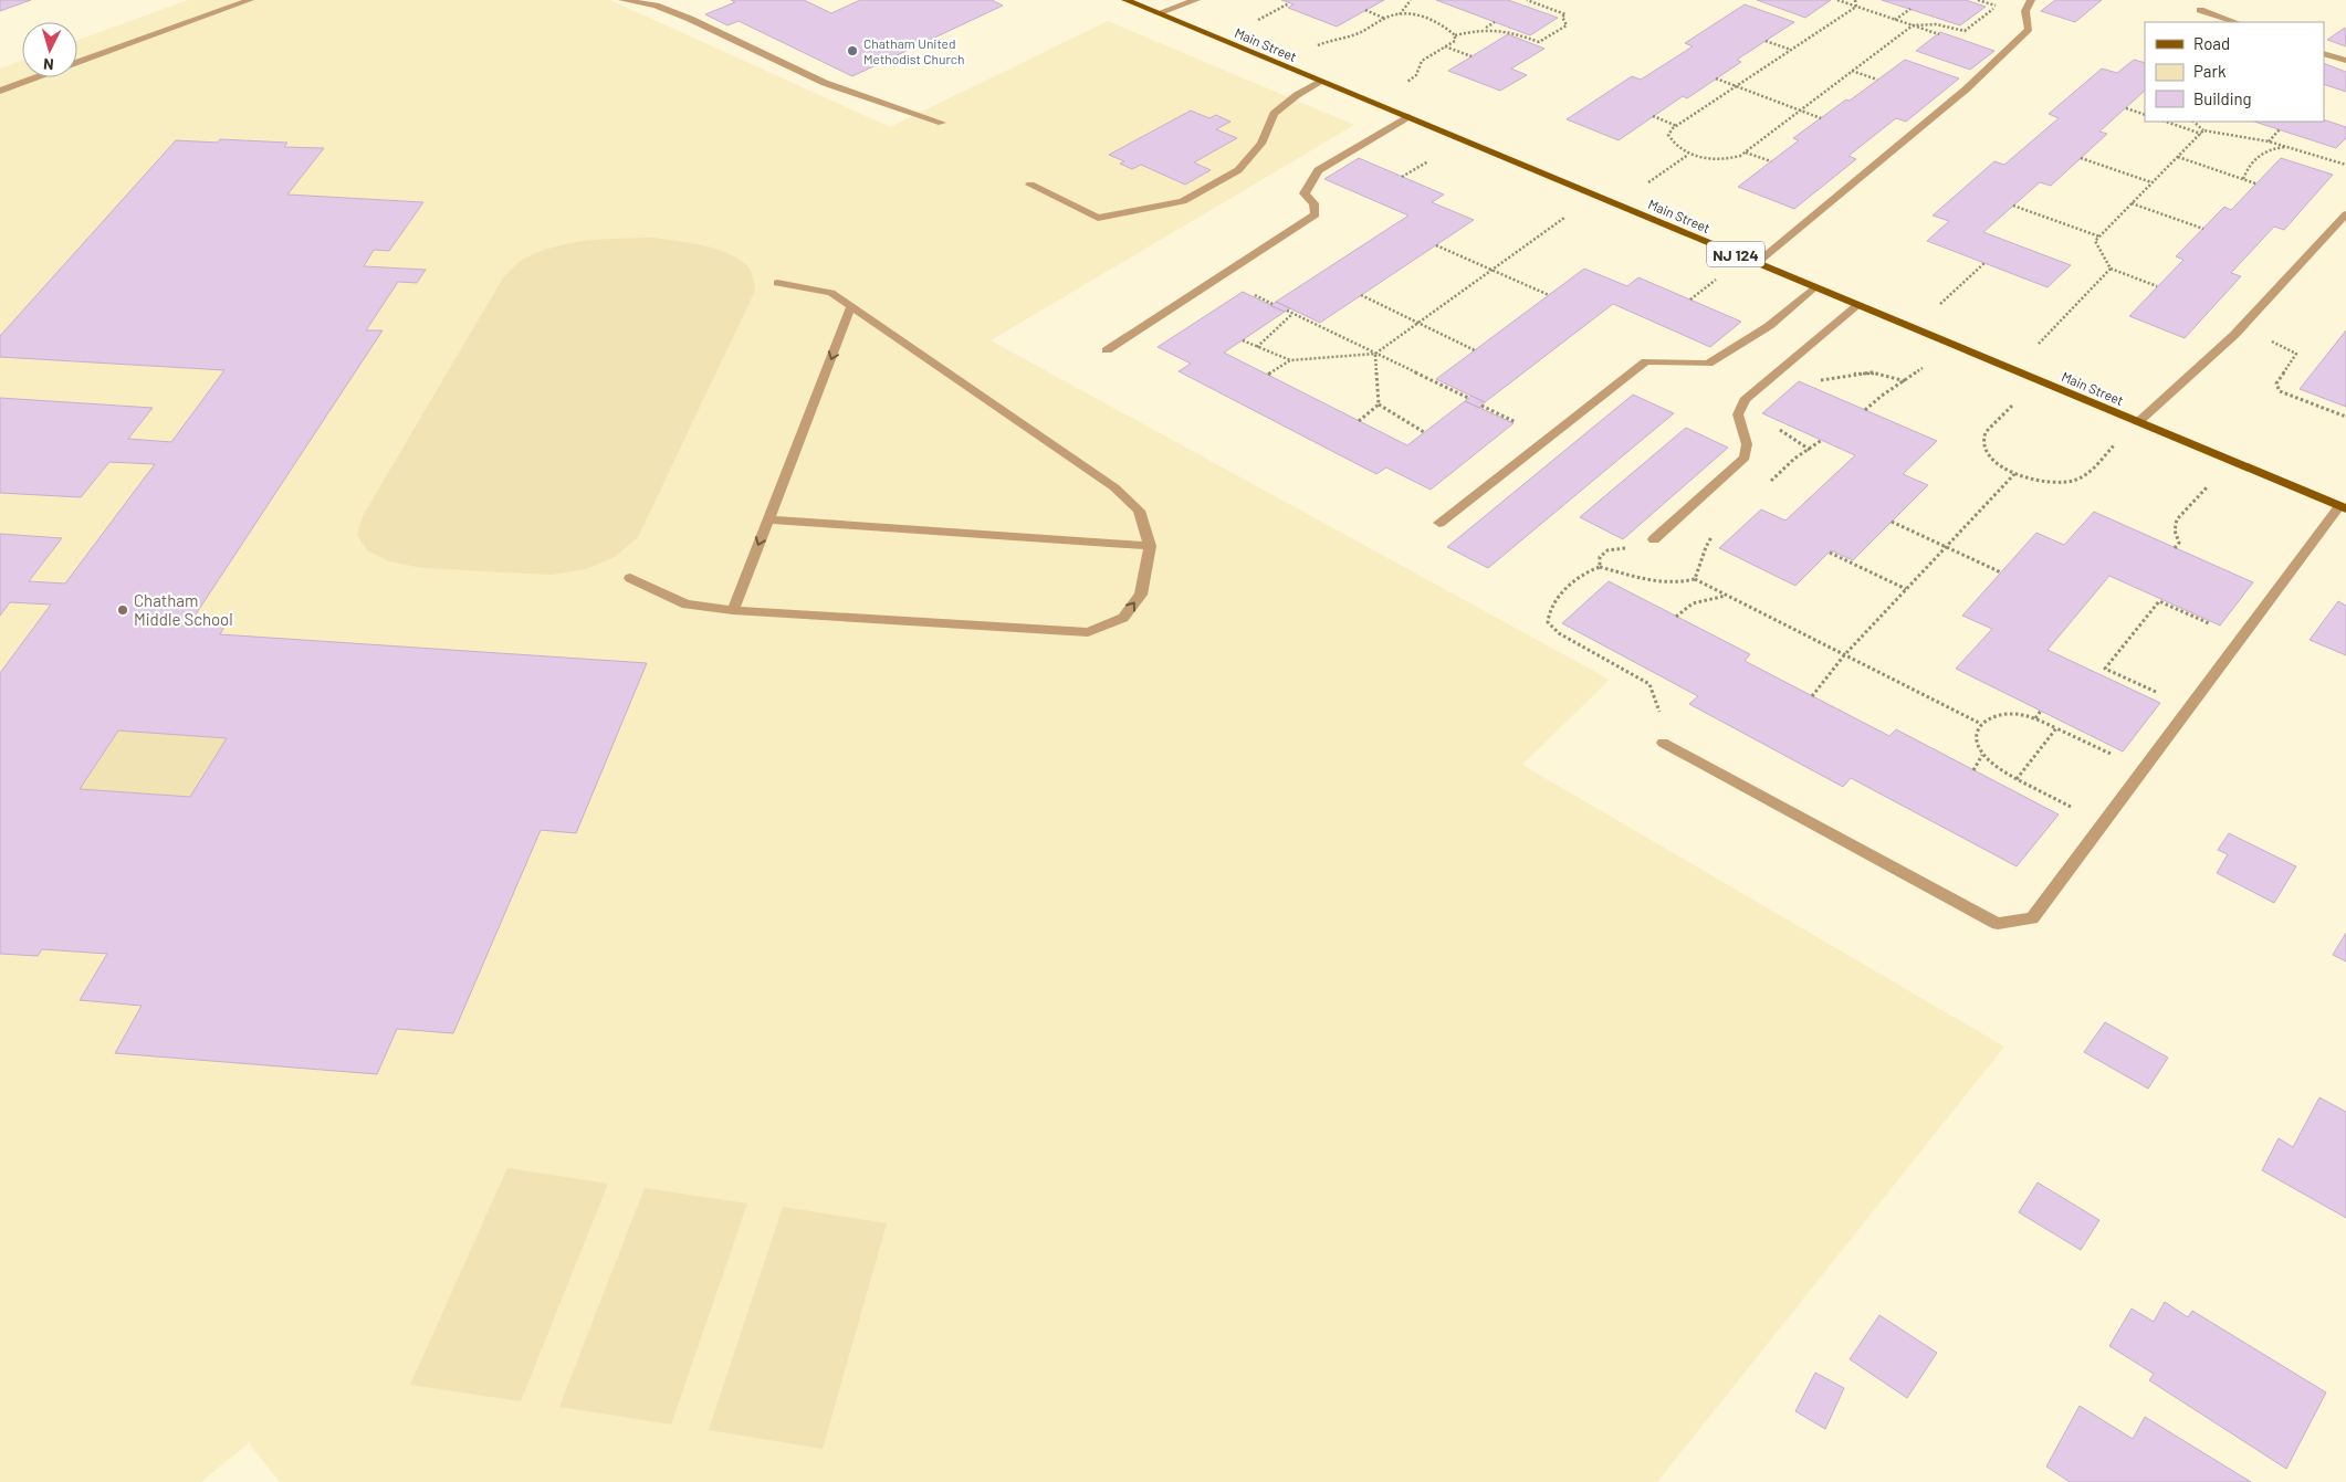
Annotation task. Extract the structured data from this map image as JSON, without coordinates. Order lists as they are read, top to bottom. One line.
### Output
{"streets":{"main road":["Main Street","NJ 124"]},"places":["Chatham United Methodist Church","Chatham Middle School"],"legend":["Road","Park","Building"],"north":"bottom"}
